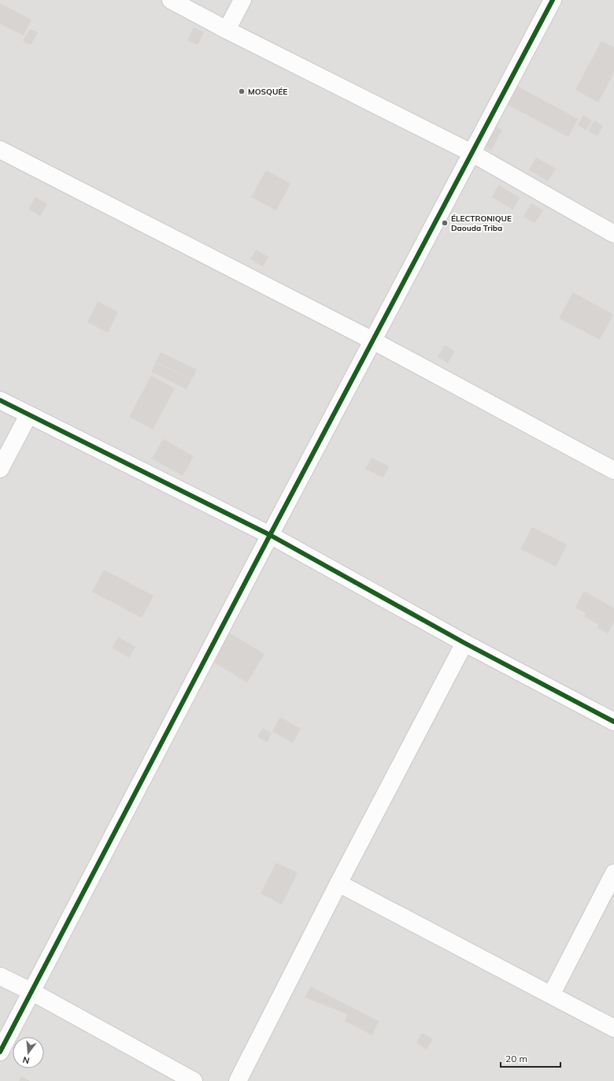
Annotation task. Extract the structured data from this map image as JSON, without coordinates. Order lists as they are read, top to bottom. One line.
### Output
{"places":["MOSQUÉE","ÉLECTRONIQUE Daouda Triba"],"scale_bar":"20 m","north":"bottom"}
